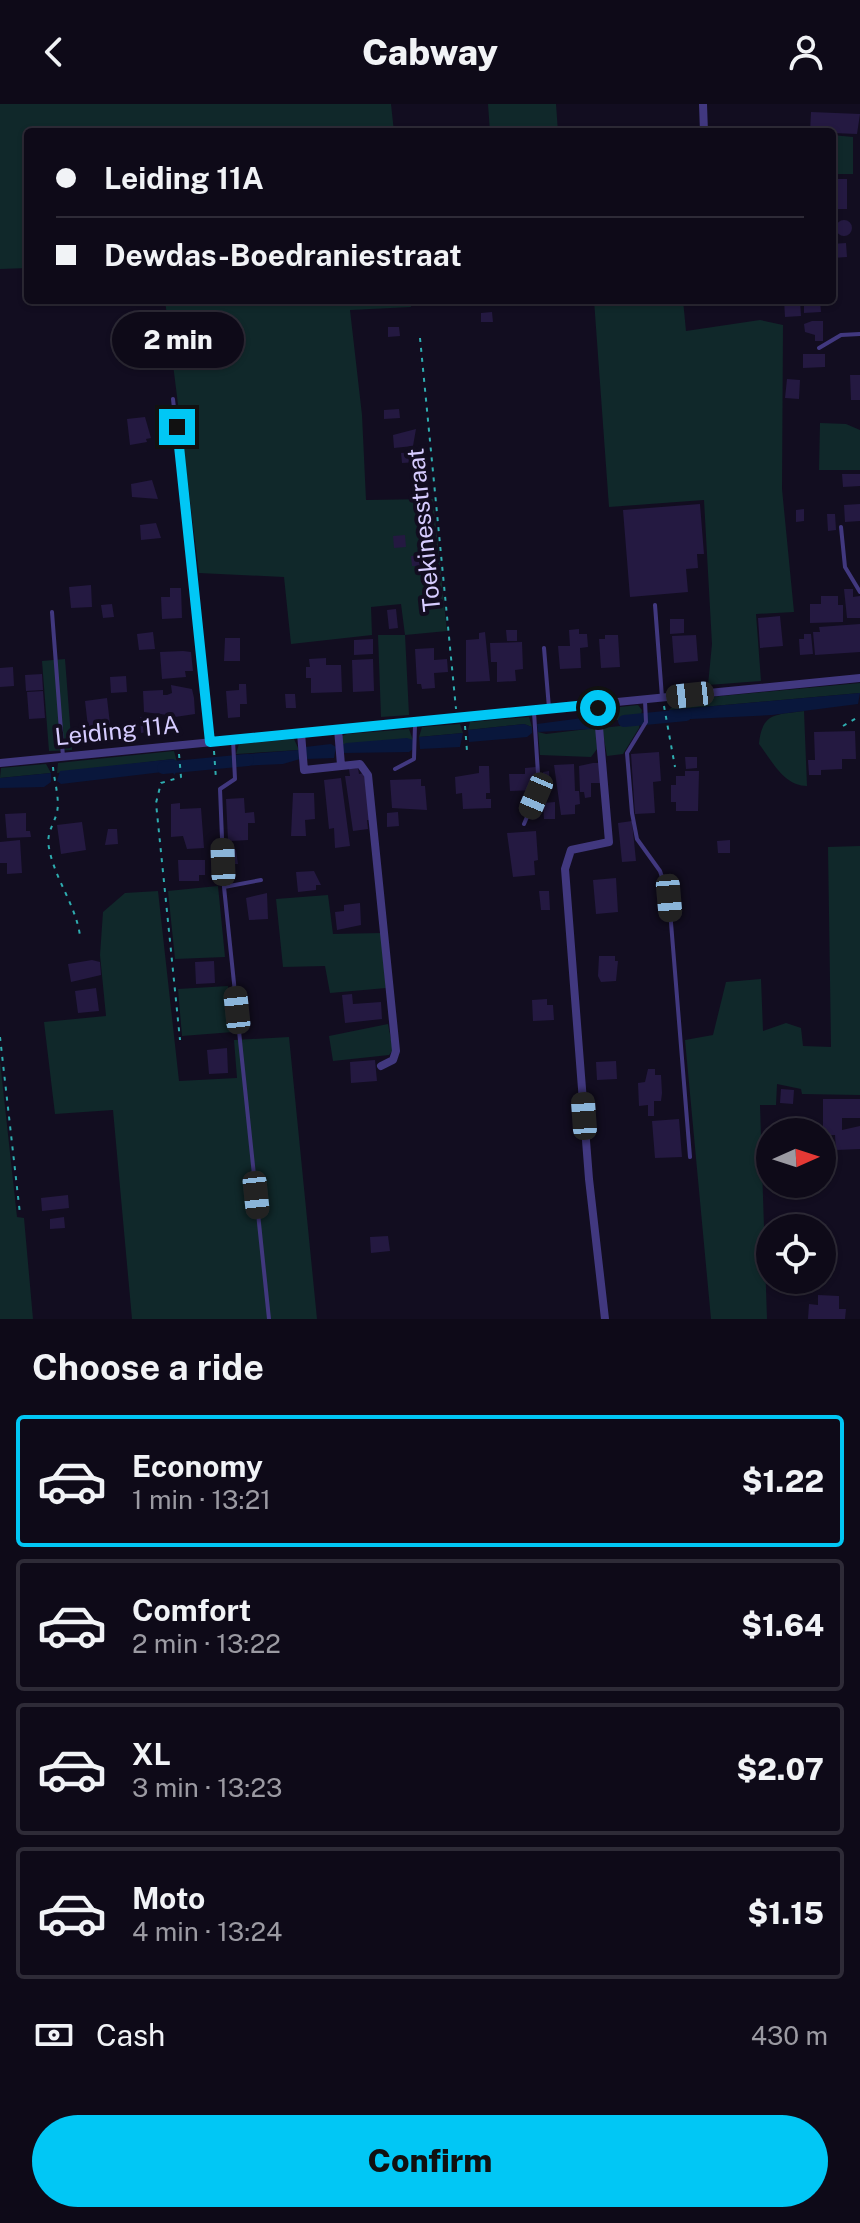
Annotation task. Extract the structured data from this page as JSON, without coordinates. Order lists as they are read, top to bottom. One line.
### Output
{"streets":{"street":["Leiding 11A"],"path":["Toekinesstraat"]},"crossings":[["Toekinesstraat","Leiding 11A"]],"north":"right","page":{"header":"Cabway","banner":["Leiding 11A","Dewdas-Boedraniestraat"],"bubble":"2 min","heading":"Choose a ride","list":[{"name":"Economy","note":"1 min · 13:21","value":"$1.22"},{"name":"Comfort","note":"2 min · 13:22","value":"$1.64"},{"name":"XL","note":"3 min · 13:23","value":"$2.07"},{"name":"Moto","note":"4 min · 13:24","value":"$1.15"}],"pay":["Cash","430 m"],"buttons":"Confirm"}}
